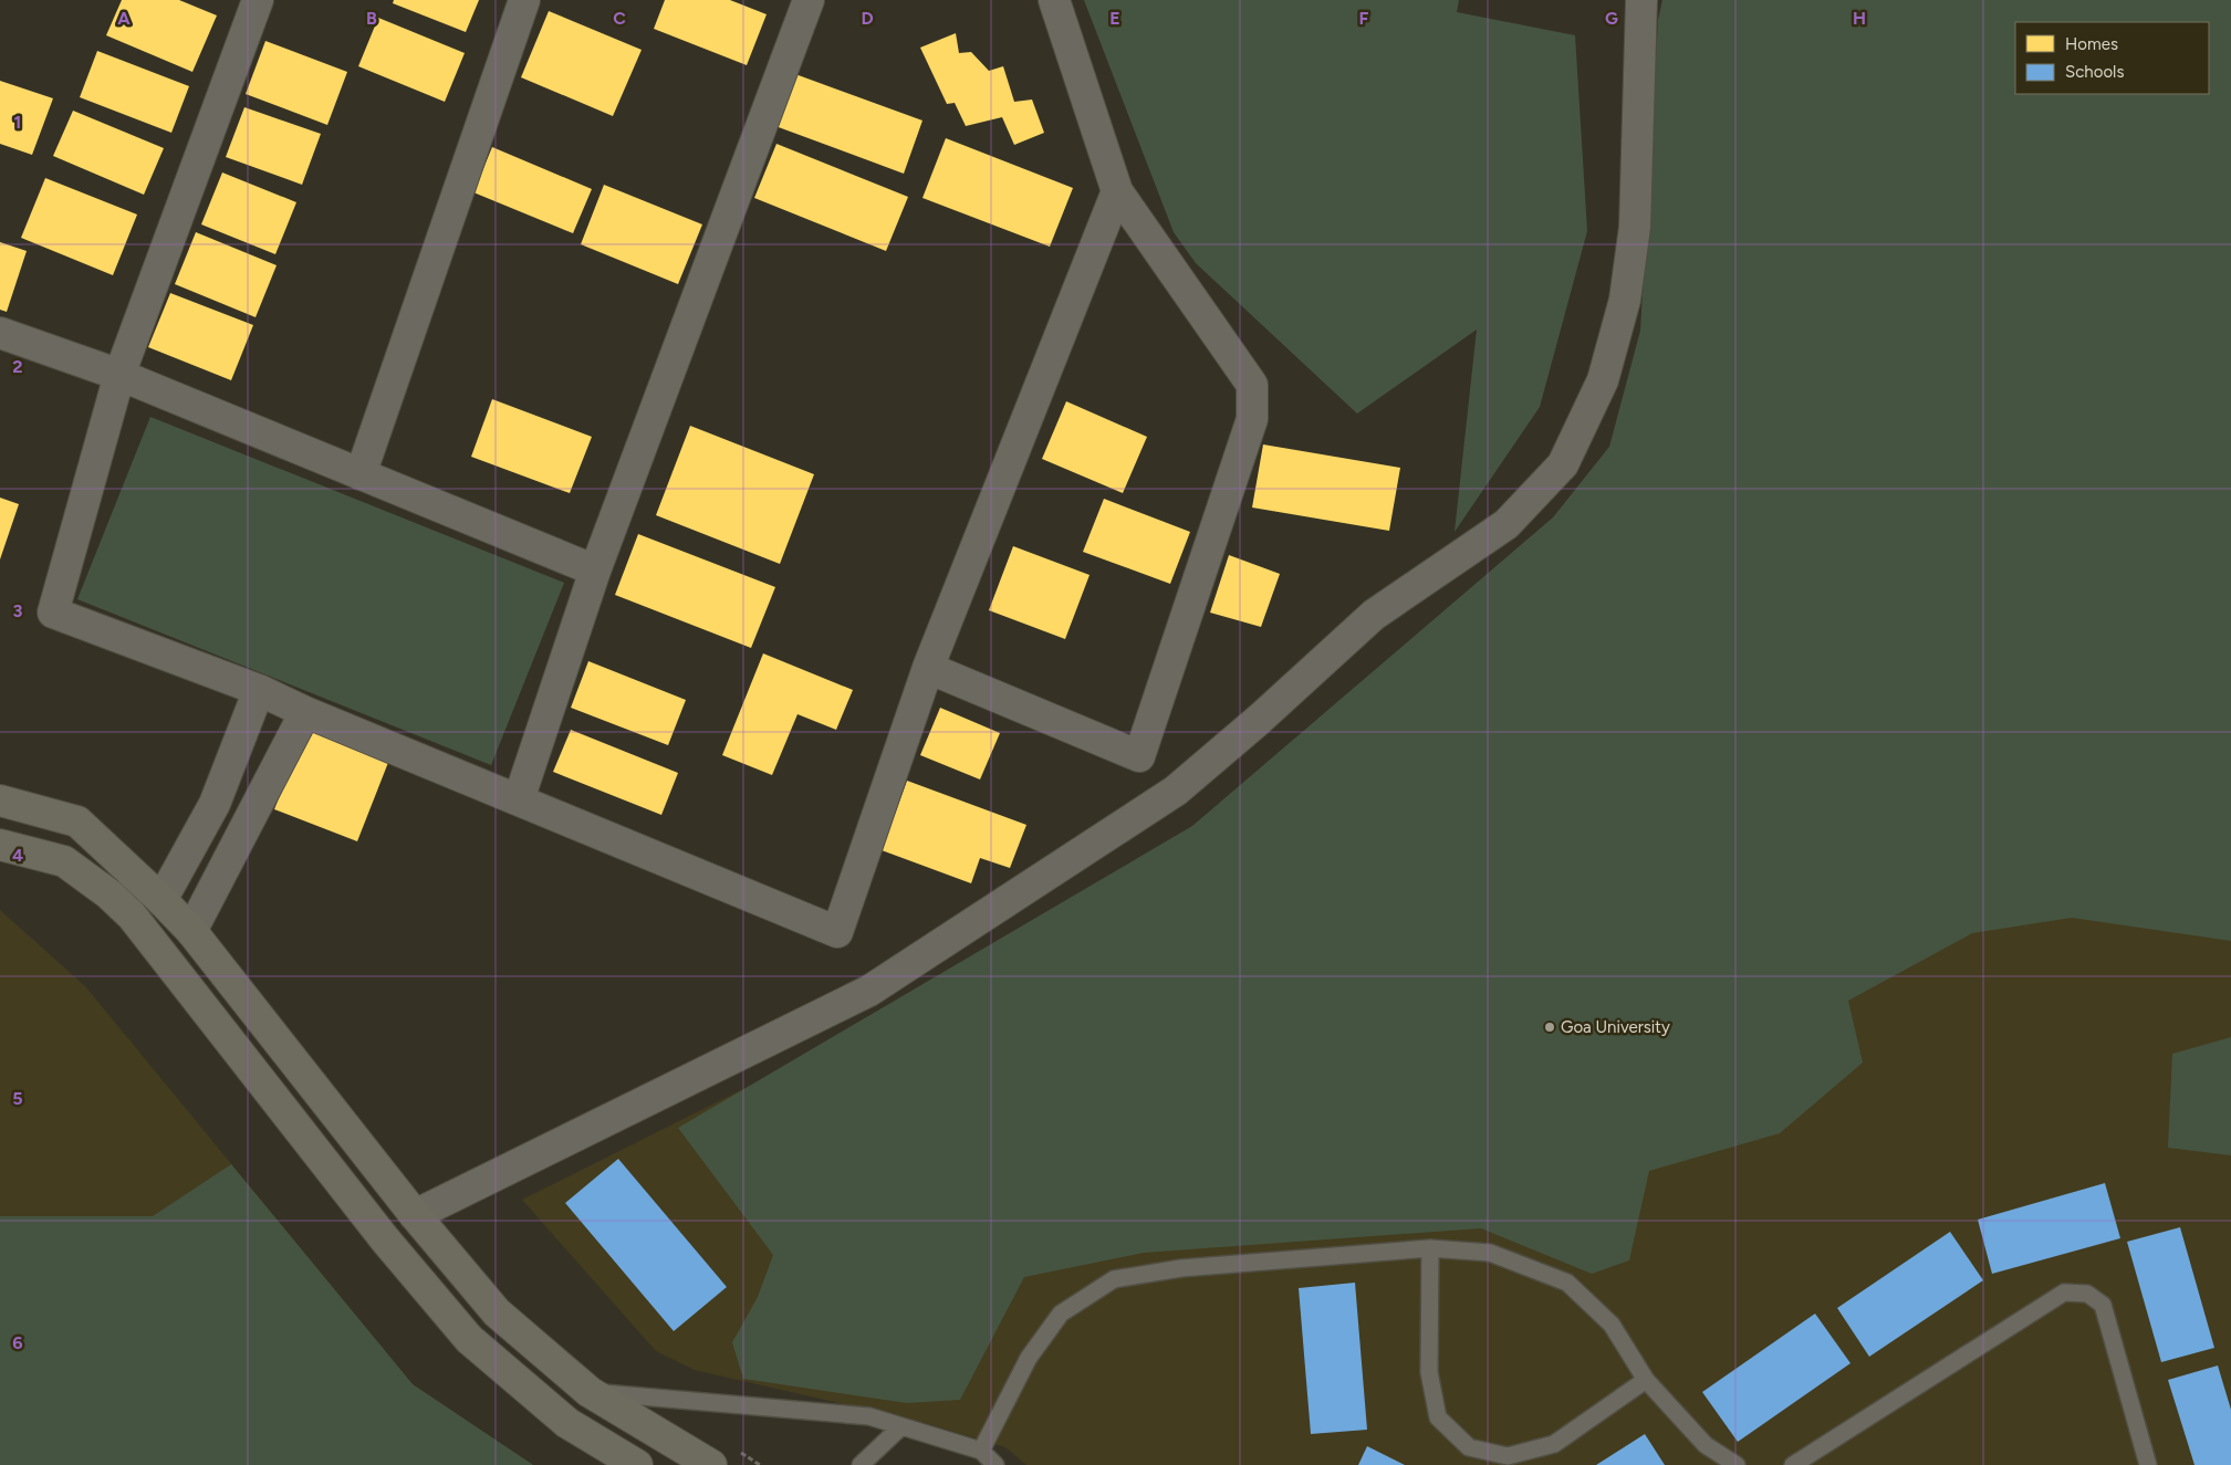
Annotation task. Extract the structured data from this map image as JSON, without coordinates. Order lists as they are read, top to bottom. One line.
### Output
{"places":["Goa University"],"legend":["Homes","Schools"],"grid":{"columns":["A","B","C","D","E","F","G","H"],"rows":["1","2","3","4","5","6"]}}
